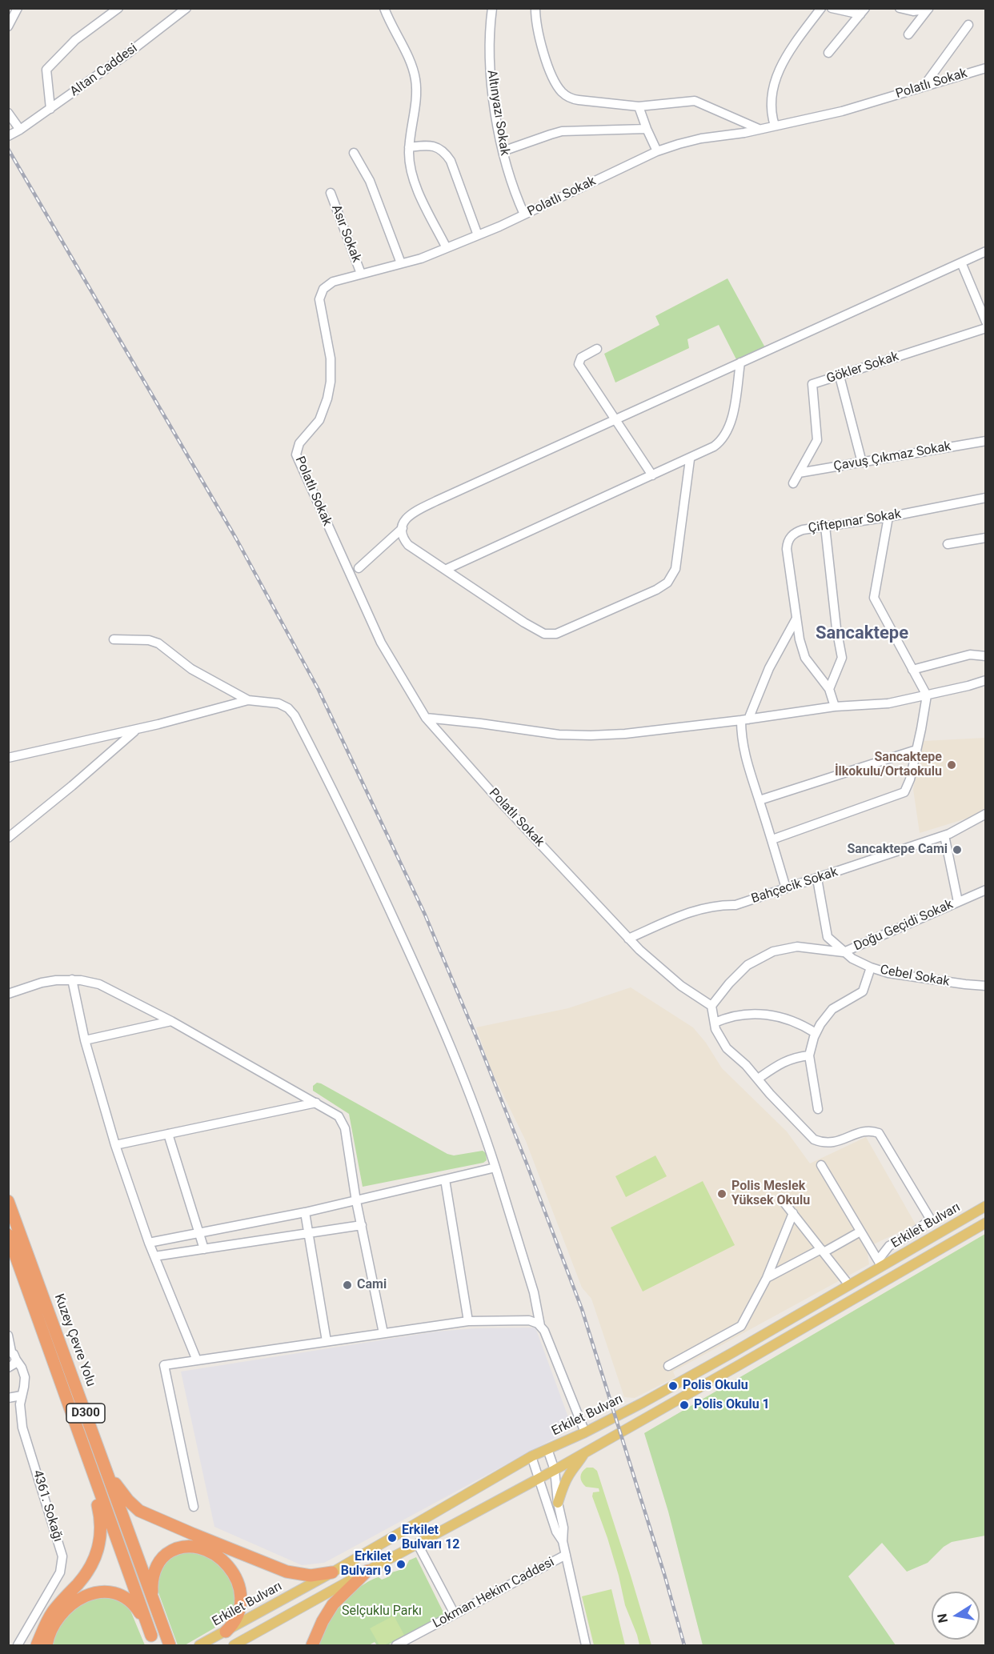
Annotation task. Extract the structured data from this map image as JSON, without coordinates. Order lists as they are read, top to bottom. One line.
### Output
{"streets":{"highway":["Kuzey Çevre Yolu","D300"],"main road":["Erkilet Bulvarı"],"street":["Altan Caddesi","Polatlı Sokak","Altınyazı Sokak","Asır Sokak","Gökler Sokak","Çavuş Çıkmaz Sokak","Çiftepınar Sokak","Bahçecik Sokak","Doğu Geçidi Sokak","Cebel Sokak","4361. Sokağı","Lokman Hekim Caddesi"]},"crossings":[["Polatlı Sokak","Altınyazı Sokak"],["Polatlı Sokak","Asır Sokak"],["Polatlı Sokak","Bahçecik Sokak"],["Polatlı Sokak","Doğu Geçidi Sokak"],["Gökler Sokak","Çavuş Çıkmaz Sokak"],["Bahçecik Sokak","Cebel Sokak"],["Doğu Geçidi Sokak","Cebel Sokak"]],"districts":["Sancaktepe"],"parks":["Selçuklu Parkı"],"places":["Sancaktepe İlkokulu/Ortaokulu","Sancaktepe Cami","Polis Meslek Yüksek Okulu","Cami","Polis Okulu","Polis Okulu 1","Erkilet Bulvarı 12","Erkilet Bulvarı 9"],"north":"left"}
